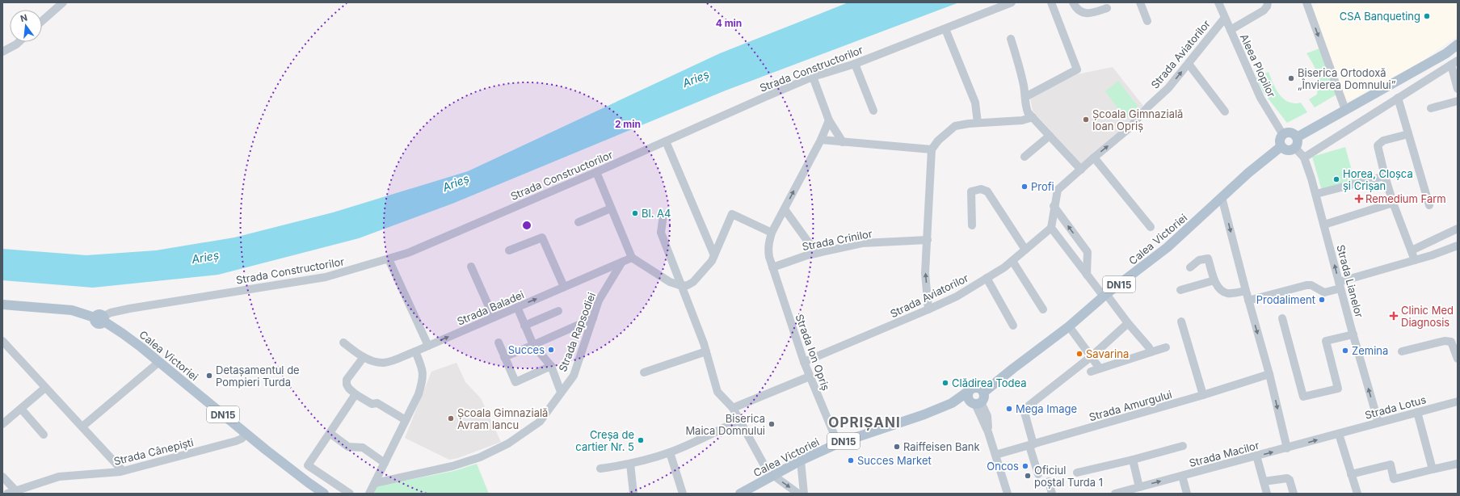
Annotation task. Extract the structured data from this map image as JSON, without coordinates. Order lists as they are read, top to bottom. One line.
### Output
{"streets":{"main road":["Calea Victoriei","DN15"],"street":["Strada Aviatorilor","Aleea Plopilor","Strada Constructorilor","Strada Crinilor","Strada Lianelor","Strada Baladei","Strada Rapsodiei","Strada Ion Opriș","Strada Amurgului","Strada Lotus","Strada Cânepiști","Strada Macilor"]},"crossings":[["Strada Aviatorilor","Aleea Plopilor"],["Strada Aviatorilor","Strada Ion Opriș"],["Aleea Plopilor","Calea Victoriei"],["Aleea Plopilor","Strada Lianelor"],["Strada Constructorilor","Calea Victoriei"],["Calea Victoriei","Strada Lianelor"],["Calea Victoriei","Strada Ion Opriș"],["Calea Victoriei","Strada Cânepiști"],["Strada Crinilor","Strada Ion Opriș"],["Strada Lianelor","Strada Lotus"],["Strada Baladei","Strada Rapsodiei"],["Strada Lotus","Strada Macilor"]],"one_way":["Strada Lianelor"],"districts":["OPRIȘANI"],"water":["Arieș"],"places":{"other":["CSA Banqueting","Biserica Ortodoxă „Învierea Domnului”","Școala Gimnazială Ioan Opriș","Horea, Cloșca și Crișan","Profi","Bl. A4","Prodaliment","Succes","Zemina","Savarina","Detașamentul de Pompieri Turda","Clădirea Todea","Mega Image","Școala Gimnazială Avram Iancu","Biserica Maica Domnului","Creșa de cartier Nr. 5","Raiffeisen Bank","Succes Market","Oncos","Oficiul poștal Turda 1"],"health":["Remedium Farm","Clinic Med Diagnosis"]},"north":"top","rings":["4 min","2 min"]}
